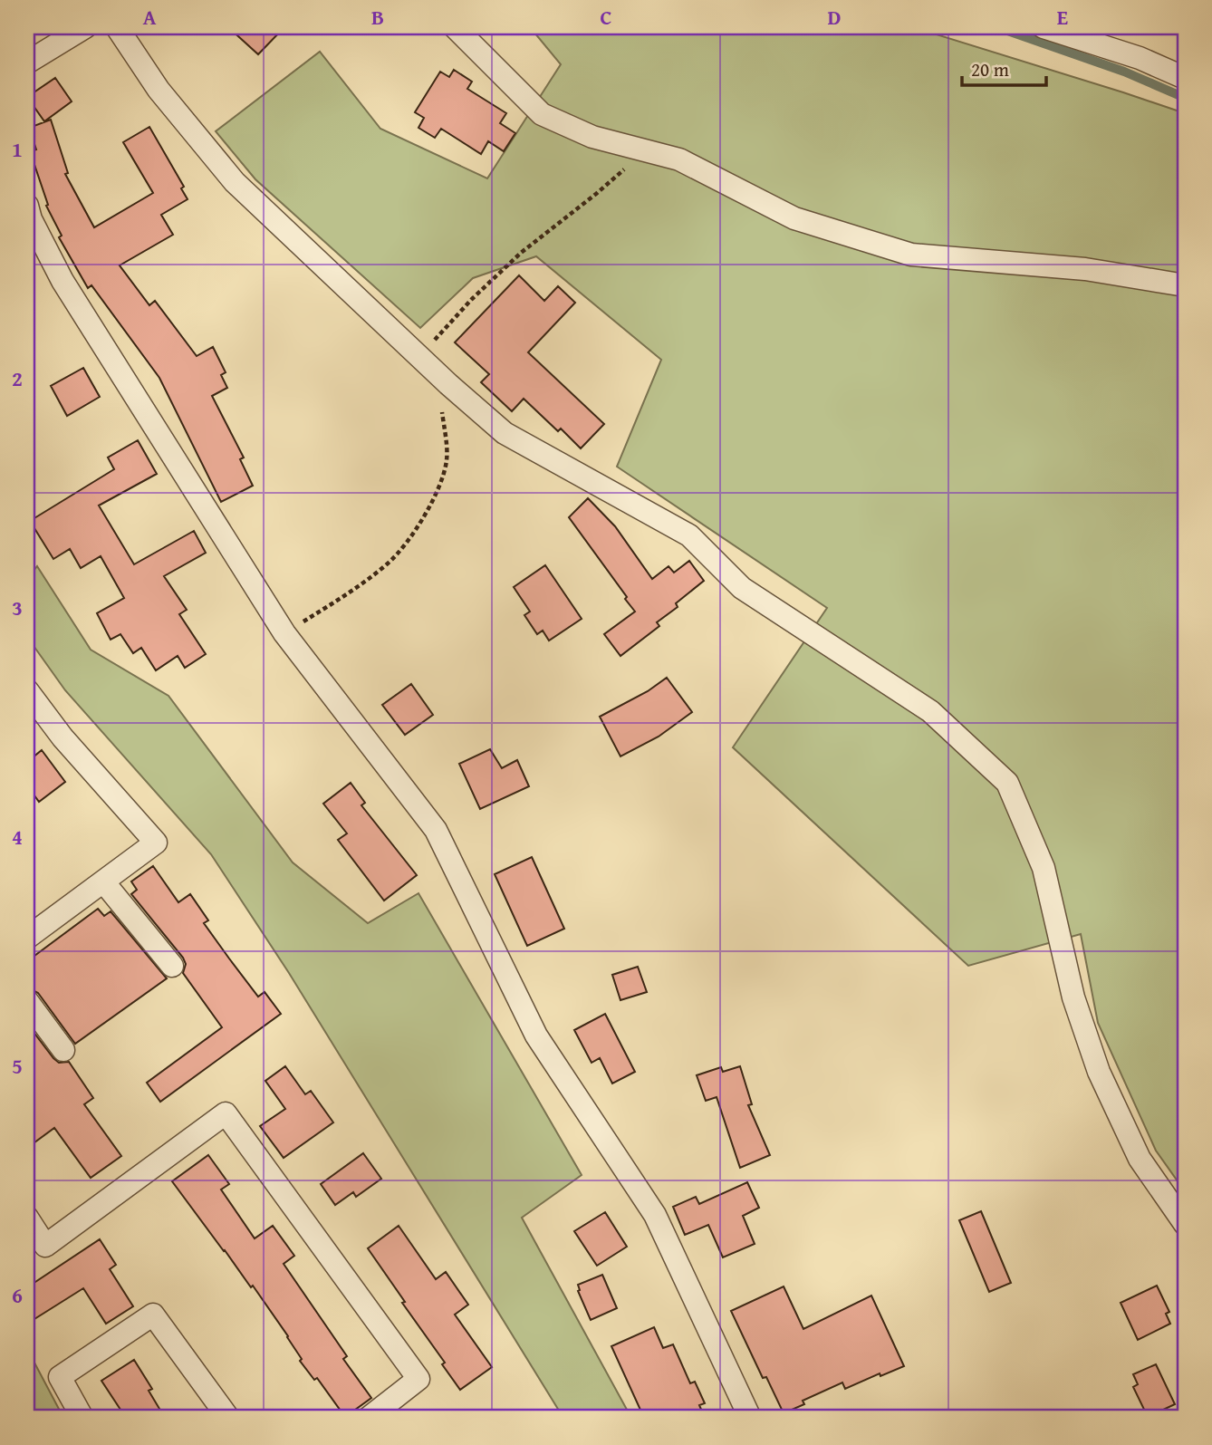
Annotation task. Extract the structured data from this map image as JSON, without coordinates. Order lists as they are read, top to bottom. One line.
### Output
{"scale_bar":"20 m","grid":{"columns":["A","B","C","D","E"],"rows":["1","2","3","4","5","6"]}}
